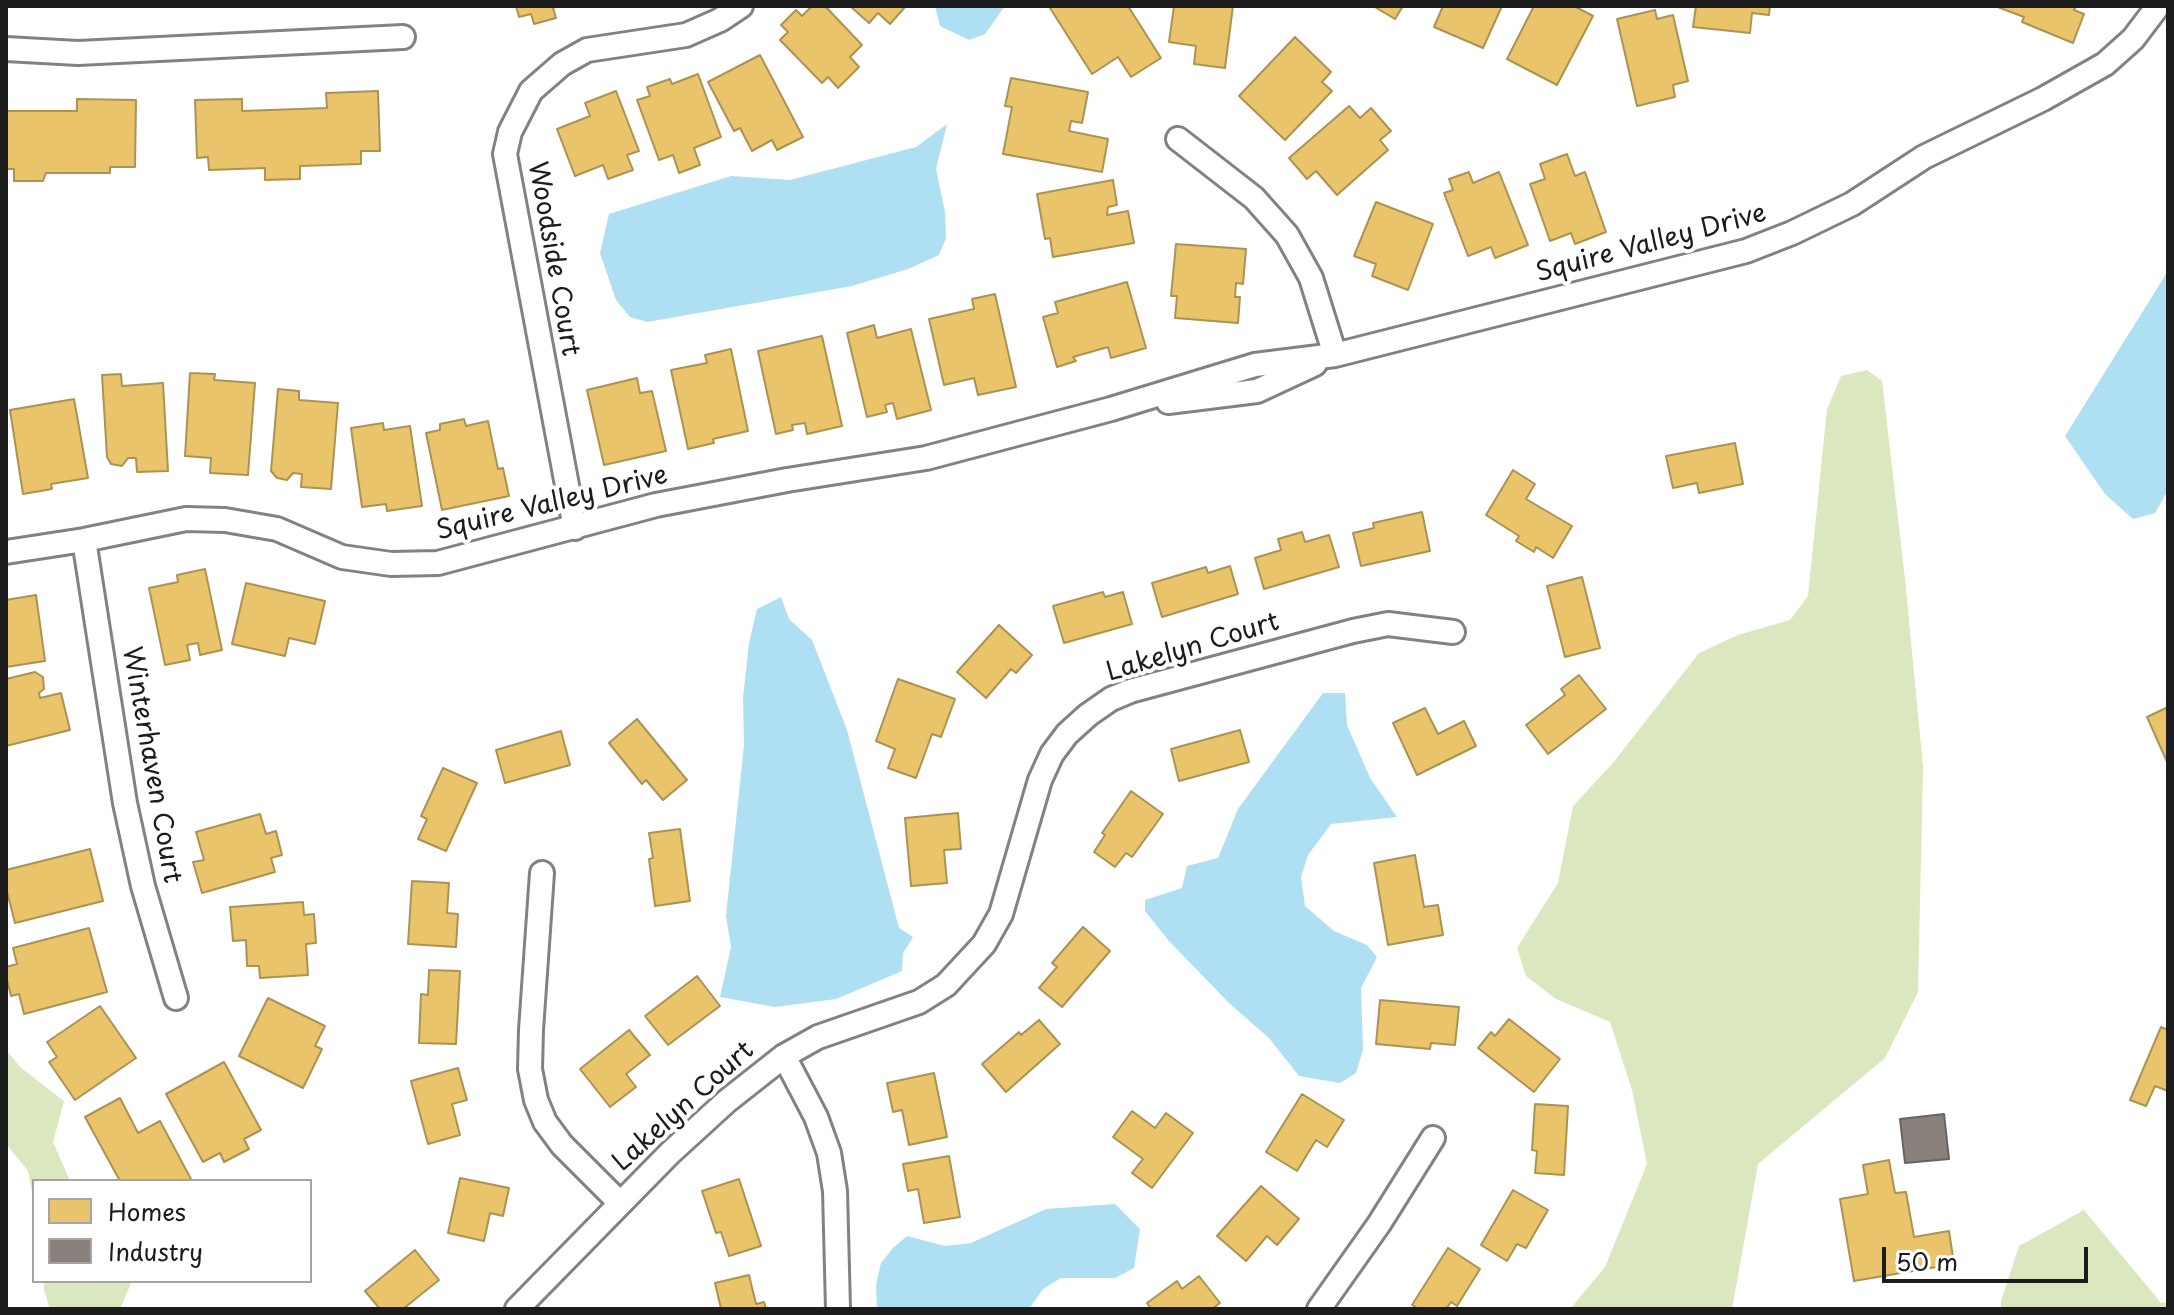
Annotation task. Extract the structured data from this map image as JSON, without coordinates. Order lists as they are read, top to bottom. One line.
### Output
{"streets":{"street":["Squire Valley Drive","Woodside Court","Lakelyn Court","Winterhaven Court"]},"crossings":[["Squire Valley Drive","Woodside Court"],["Squire Valley Drive","Winterhaven Court"]],"legend":["Homes","Industry"],"scale_bar":"50 m"}
